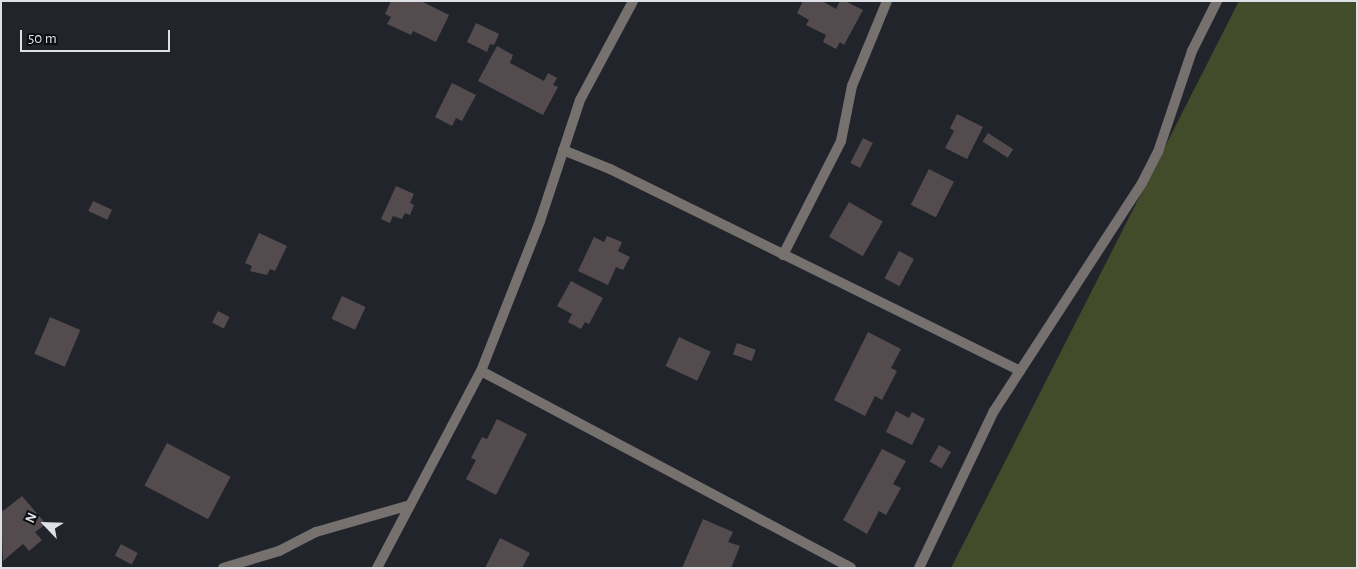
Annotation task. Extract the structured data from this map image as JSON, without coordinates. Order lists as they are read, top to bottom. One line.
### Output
{"scale_bar":"50 m","north":"top left"}
